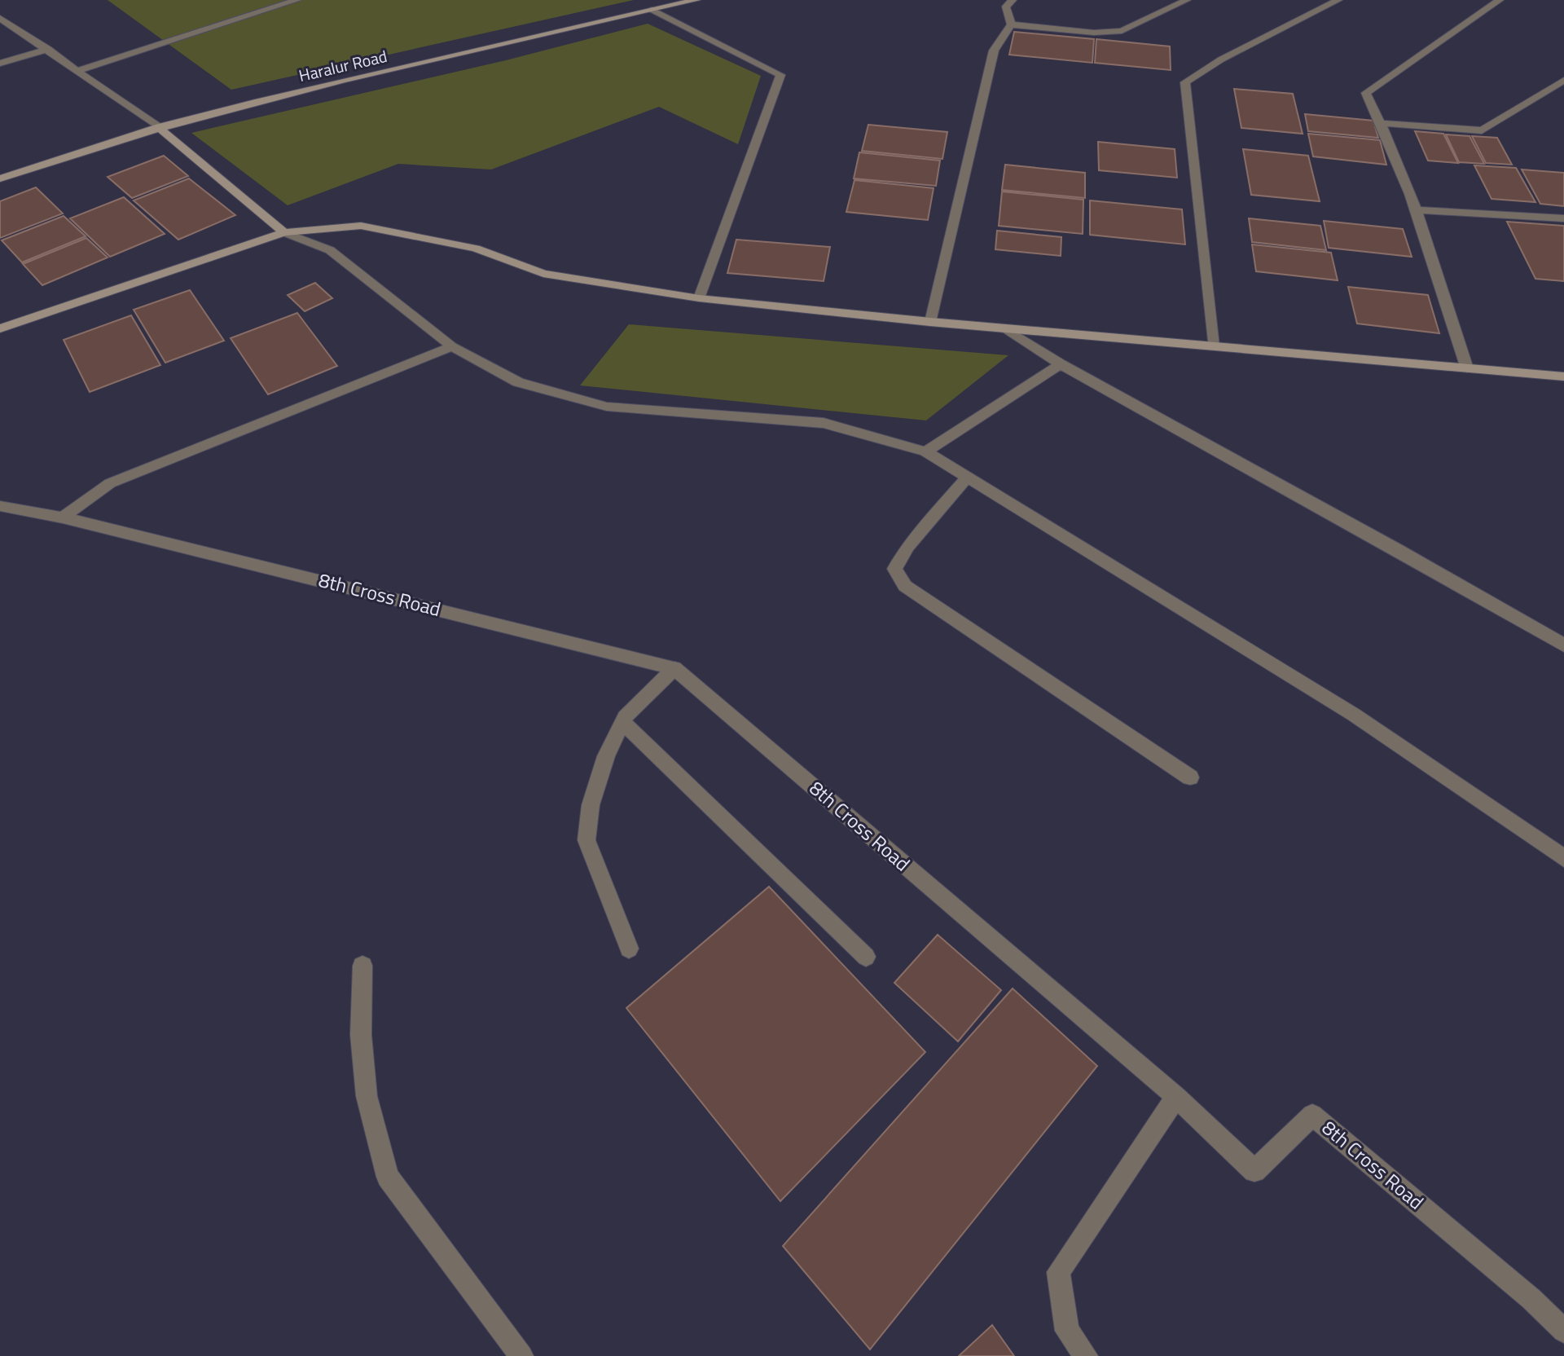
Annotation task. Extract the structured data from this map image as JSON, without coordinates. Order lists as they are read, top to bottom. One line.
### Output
{"streets":{"street":["Haralur Road","8th Cross Road"]}}
